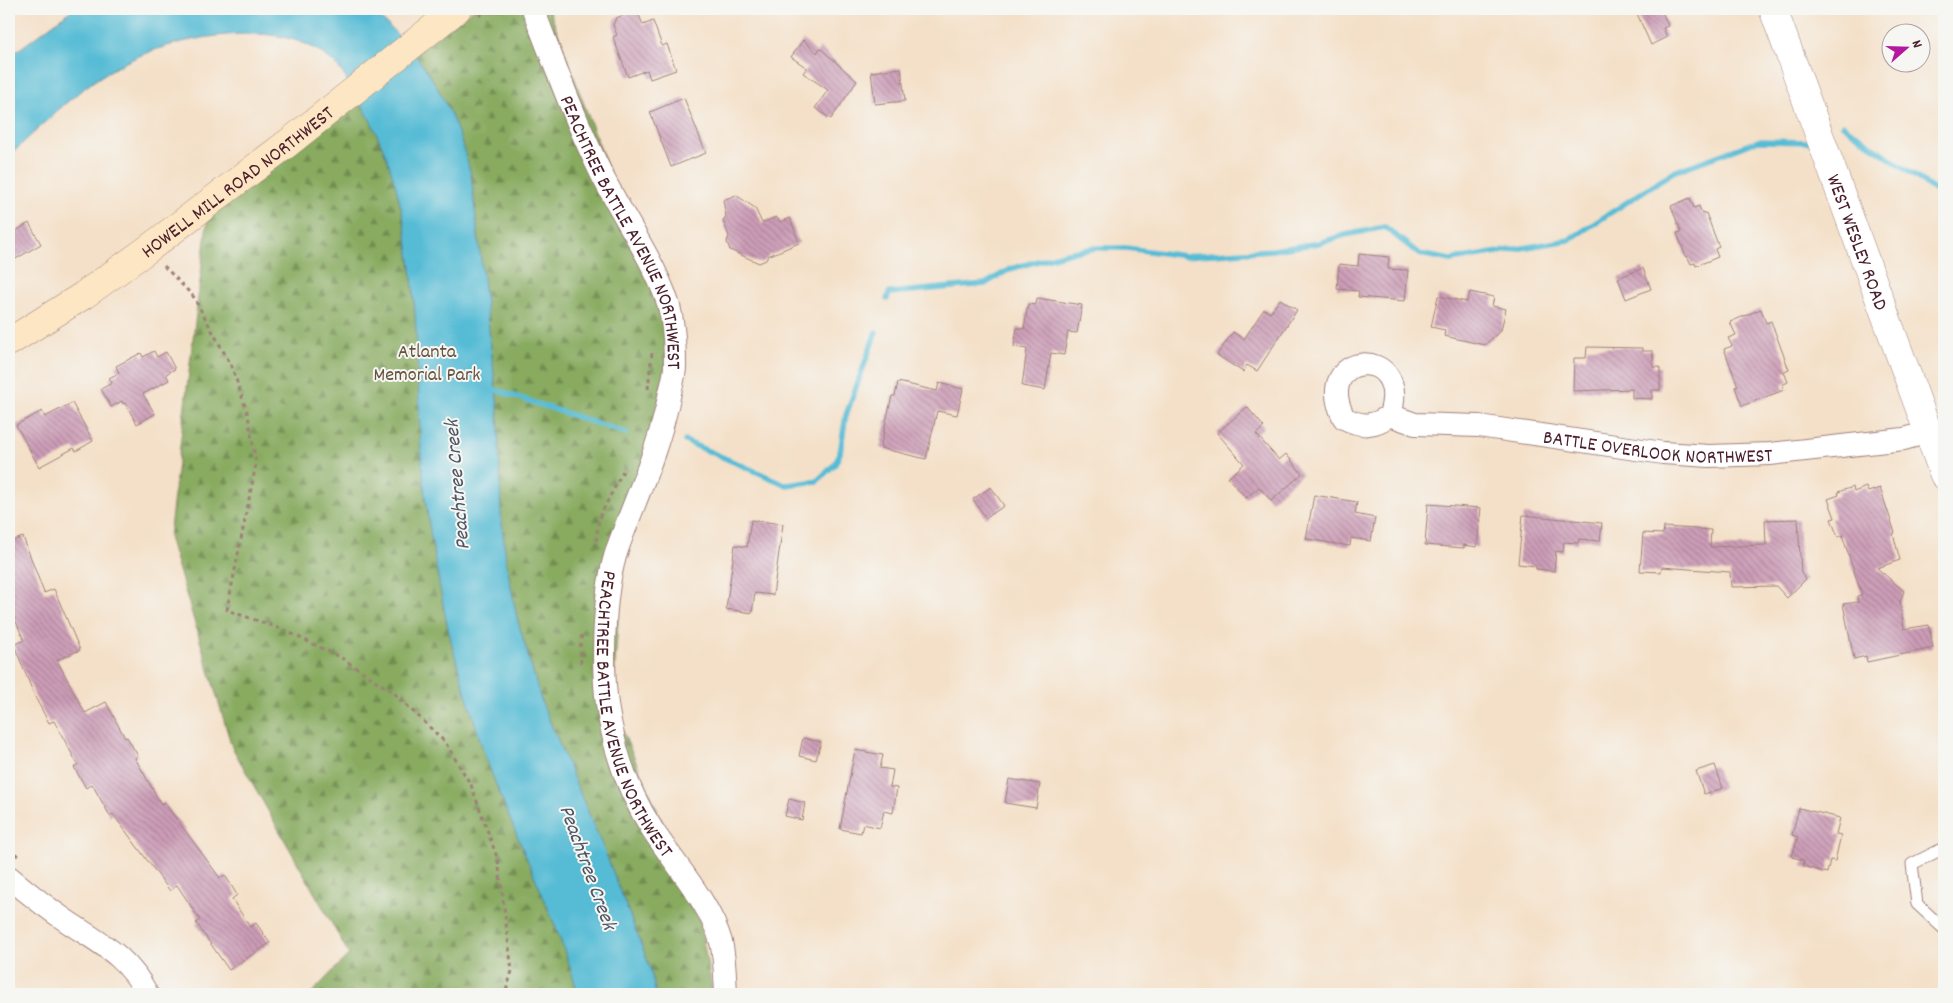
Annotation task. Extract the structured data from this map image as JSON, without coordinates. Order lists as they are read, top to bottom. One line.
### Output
{"streets":{"main road":["HOWELL MILL ROAD NORTHWEST"],"street":["PEACHTREE BATTLE AVENUE NORTHWEST","WEST WESLEY ROAD","BATTLE OVERLOOK NORTHWEST"]},"crossings":[["WEST WESLEY ROAD","BATTLE OVERLOOK NORTHWEST"]],"water":["Peachtree Creek"],"parks":["Atlanta Memorial Park"],"north":"right"}
